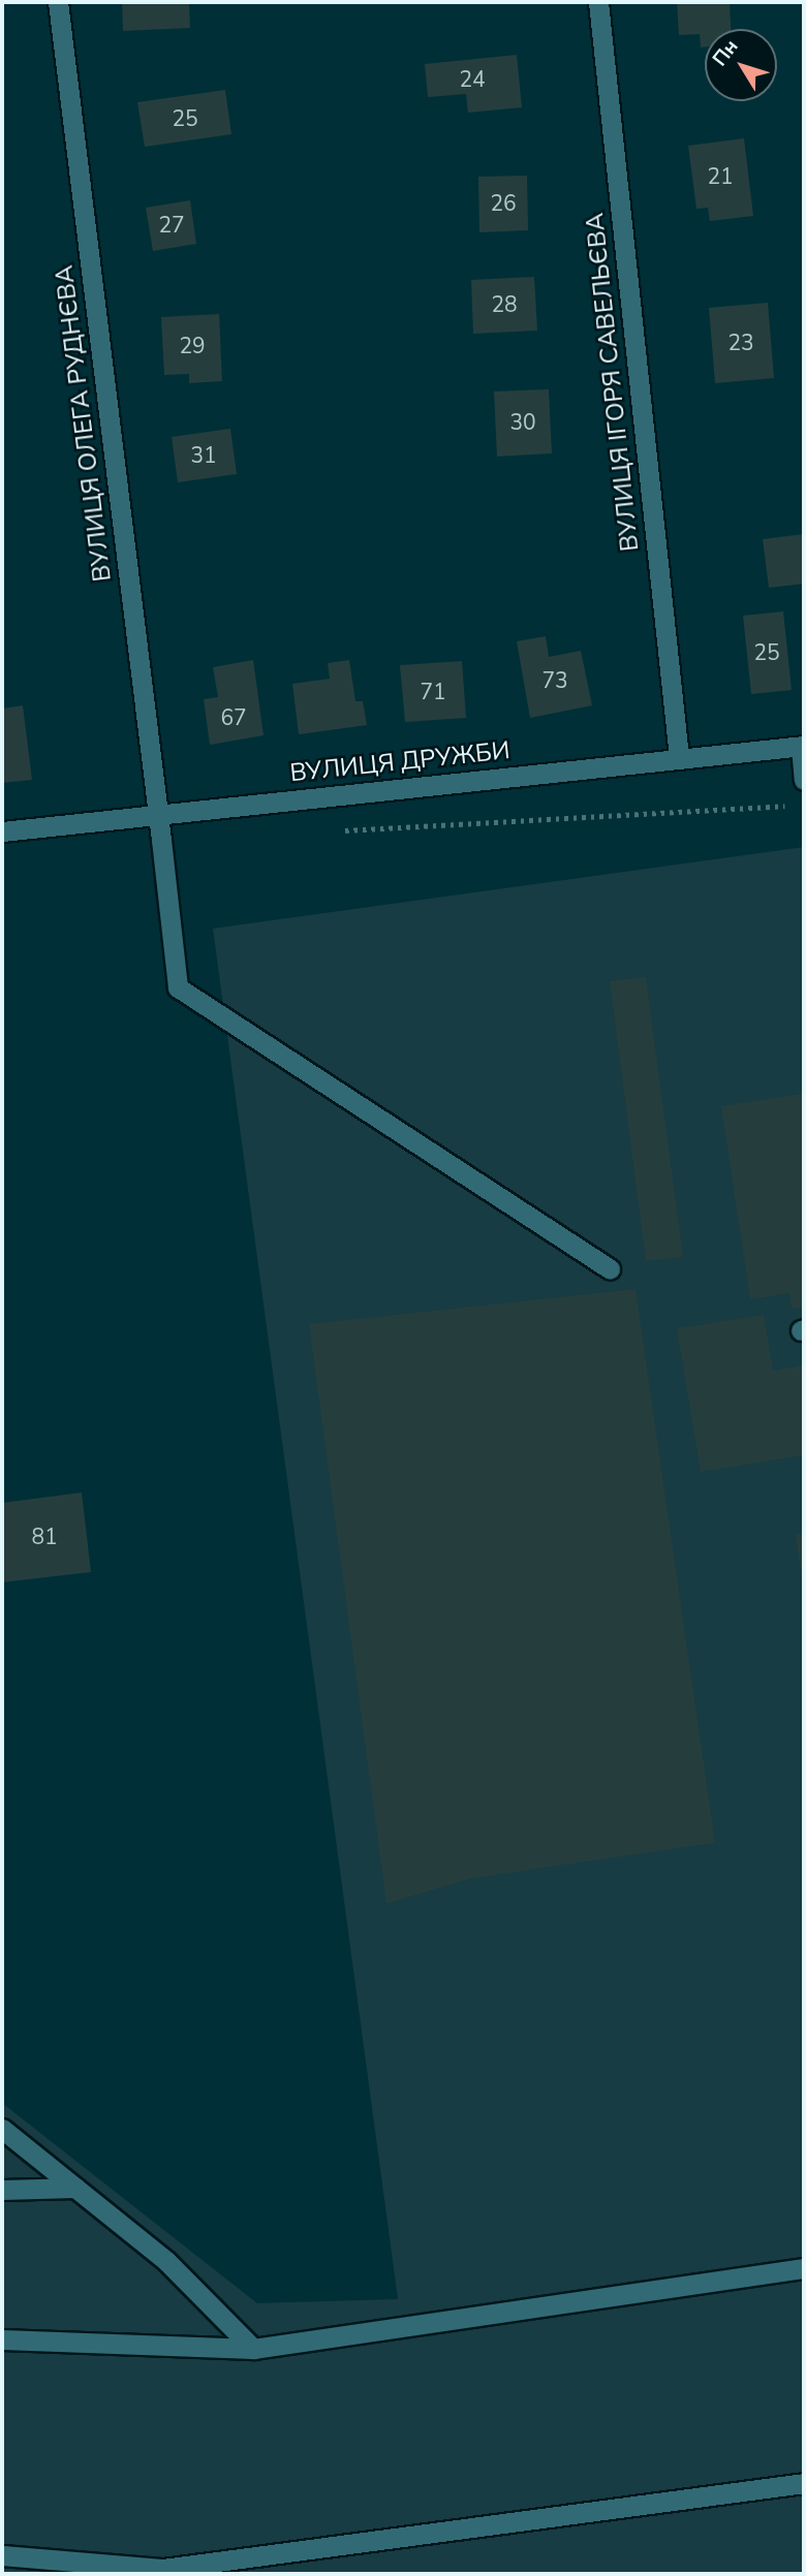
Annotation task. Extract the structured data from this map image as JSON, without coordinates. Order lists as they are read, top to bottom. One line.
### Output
{"streets":{"street":["ВУЛИЦЯ ІГОРЯ САВЕЛЬЄВА","ВУЛИЦЯ ОЛЕГА РУДНЄВА","ВУЛИЦЯ ДРУЖБИ"]},"crossings":[["ВУЛИЦЯ ІГОРЯ САВЕЛЬЄВА","ВУЛИЦЯ ДРУЖБИ"],["ВУЛИЦЯ ОЛЕГА РУДНЄВА","ВУЛИЦЯ ДРУЖБИ"]],"house_numbers":["24","25","21","26","27","28","23","29","30","31","25","73","71","67","81"],"north":"top left"}
